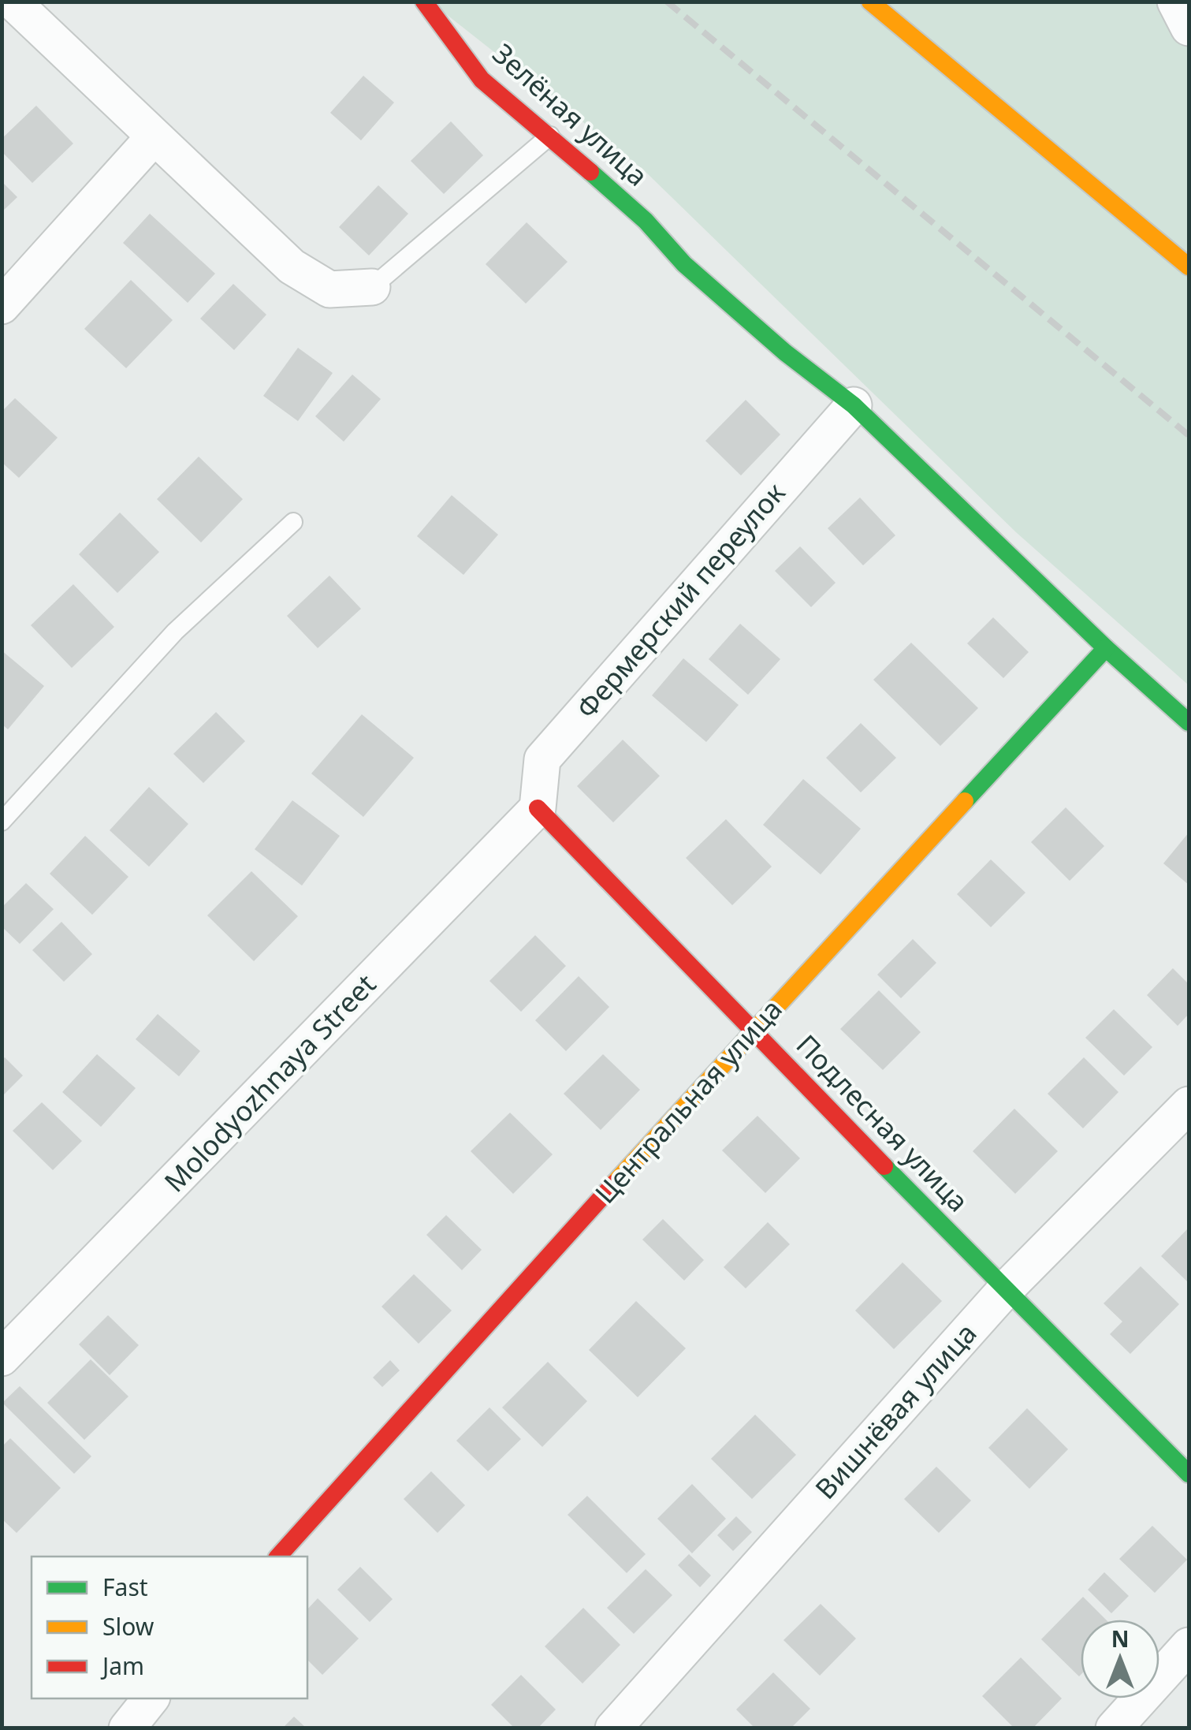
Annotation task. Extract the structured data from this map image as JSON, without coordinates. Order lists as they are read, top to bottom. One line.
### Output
{"streets":{"street":["Зелёная улица","Фермерский переулок","Molodyozhnaya Street","Центральная улица","Подлесная улица","Вишнёвая улица"]},"crossings":[["Зелёная улица","Фермерский переулок"],["Зелёная улица","Центральная улица"],["Фермерский переулок","Molodyozhnaya Street"],["Фермерский переулок","Подлесная улица"],["Molodyozhnaya Street","Подлесная улица"],["Центральная улица","Подлесная улица"],["Подлесная улица","Вишнёвая улица"]],"legend":["Fast","Slow","Jam"],"north":"top"}
